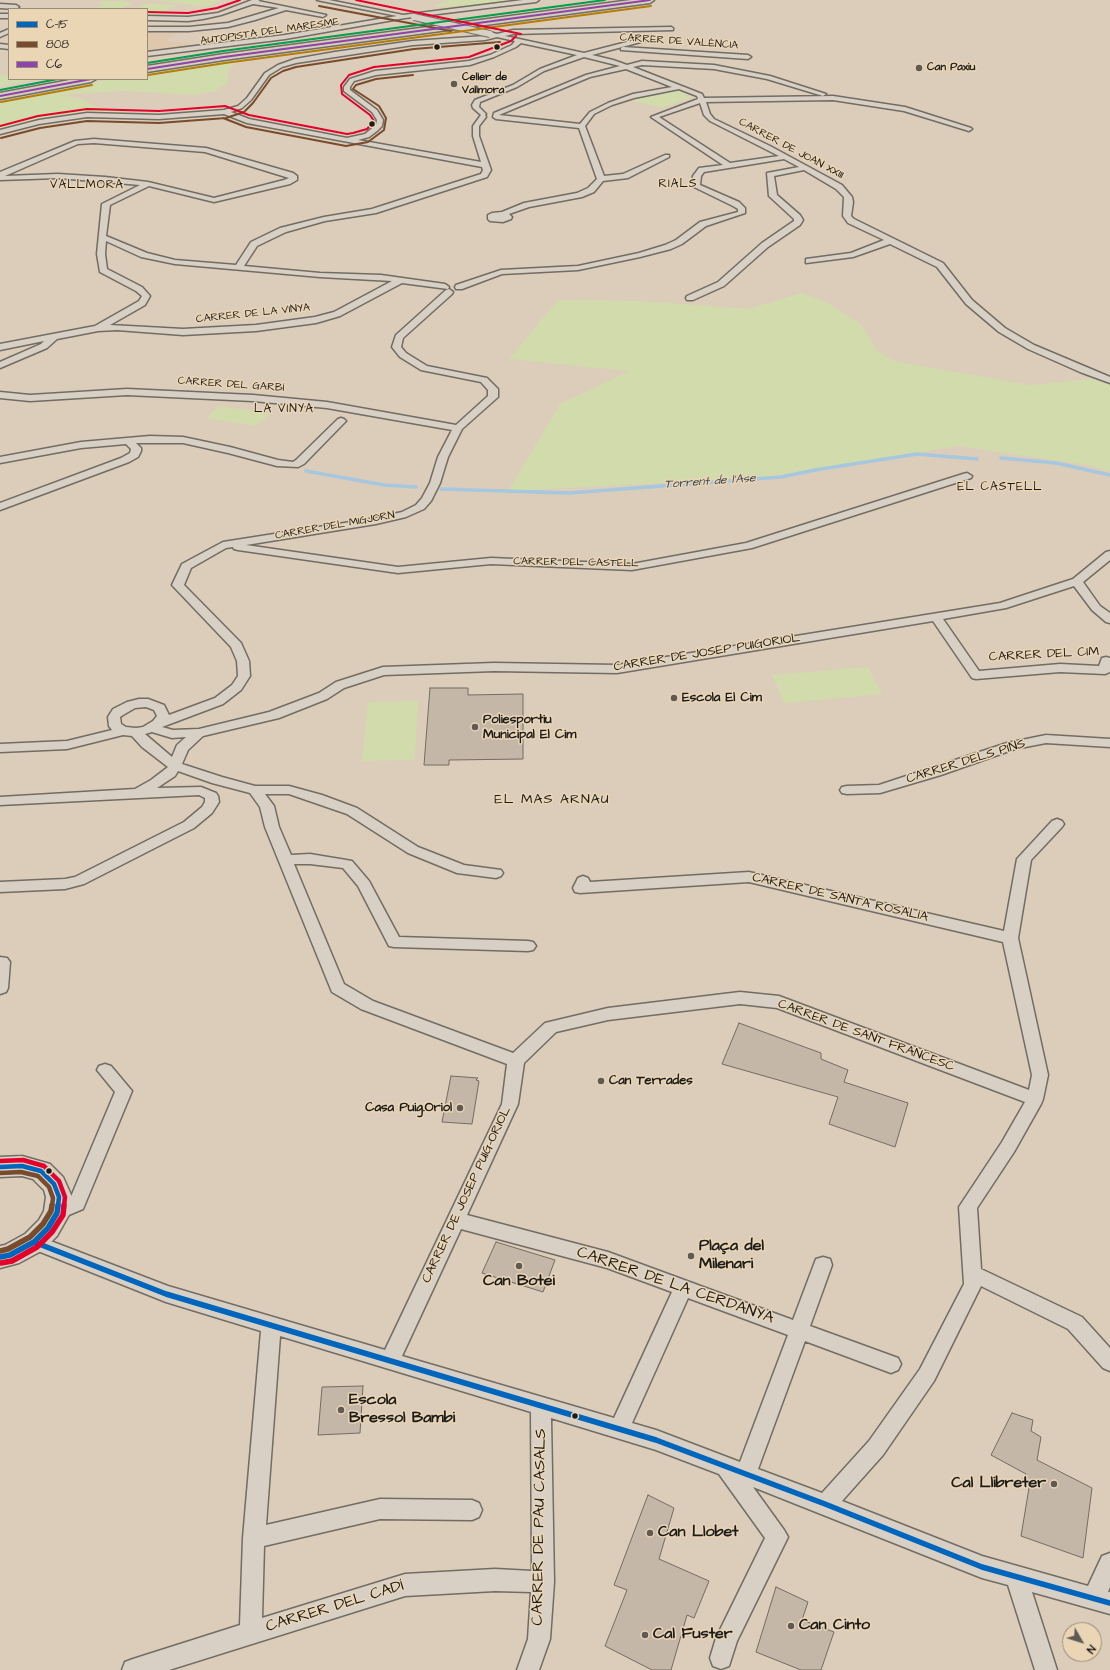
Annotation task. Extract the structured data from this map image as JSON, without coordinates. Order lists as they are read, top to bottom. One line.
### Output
{"streets":{"highway":["AUTOPISTA DEL MARESME"],"street":["CARRER DE VALÈNCIA","CARRER DE JOAN XXIII","CARRER DE LA VINYA","CARRER DEL GARBÍ","CARRER DEL MIGJORN","CARRER DEL CASTELL","CARRER DE JOSEP PUIGORIOL","CARRER DEL CIM","CARRER DELS PINS","CARRER DE SANTA ROSALÍA","CARRER DE SANT FRANCESC","CARRER DE JOSEP PUIG-ORIOL","CARRER DE LA CERDANYA","CARRER DE PAU CASALS","CARRER DEL CADÍ"]},"crossings":[["CARRER DEL GARBÍ","CARRER DEL MIGJORN"],["CARRER DEL MIGJORN","CARRER DEL CASTELL"],["CARRER DEL MIGJORN","CARRER DE JOSEP PUIGORIOL"],["CARRER DE JOSEP PUIGORIOL","CARRER DEL CIM"],["CARRER DE SANT FRANCESC","CARRER DE JOSEP PUIG-ORIOL"],["CARRER DE JOSEP PUIG-ORIOL","CARRER DE LA CERDANYA"],["CARRER DE PAU CASALS","CARRER DEL CADÍ"]],"districts":["RIALS","VALLMORA","LA VINYA","EL CASTELL","EL MAS ARNAU"],"water":["Torrent de l'Ase"],"places":["Can Paxiu","Celler de Vallmora","Escola El Cim","Poliesportiu Municipal El Cim","Can Terrades","Casa Puig.Oriol","Plaça del Milenari","Can Botei","Escola Bressol Bambi","Cal Llibreter","Can Llobet","Can Cinto","Cal Fuster"],"lines":["transit line C6","transit line 808","transit line C-15"],"legend":["C-15","808","C6"],"north":"bottom right"}
